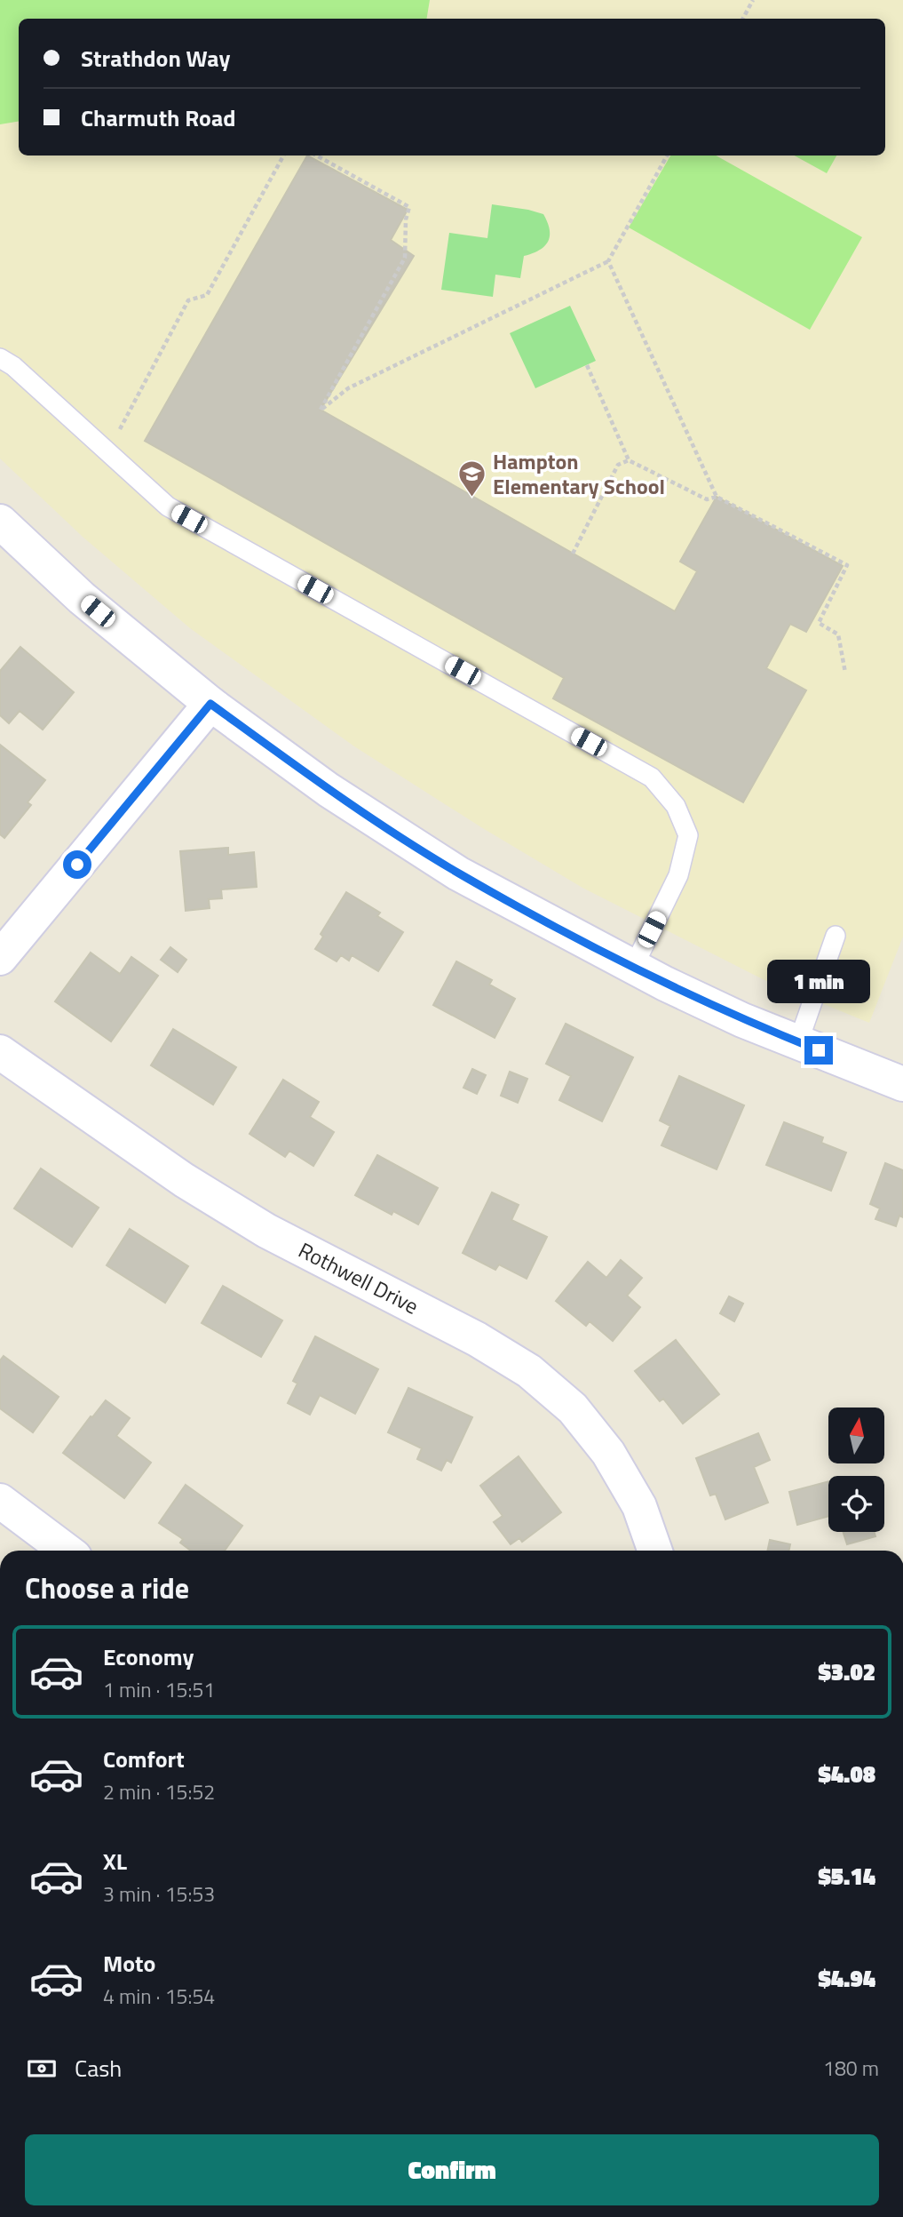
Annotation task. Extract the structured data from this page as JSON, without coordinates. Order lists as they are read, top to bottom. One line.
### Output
{"streets":{"street":["Rothwell Drive"]},"places":{"school or university":["Hampton Elementary School"]},"north":"top","page":{"banner":["Strathdon Way","Charmuth Road"],"bubble":"1 min","heading":"Choose a ride","list":[{"name":"Economy","note":"1 min · 15:51","value":"$3.02"},{"name":"Comfort","note":"2 min · 15:52","value":"$4.08"},{"name":"XL","note":"3 min · 15:53","value":"$5.14"},{"name":"Moto","note":"4 min · 15:54","value":"$4.94"}],"pay":["Cash","180 m"],"buttons":"Confirm"}}
